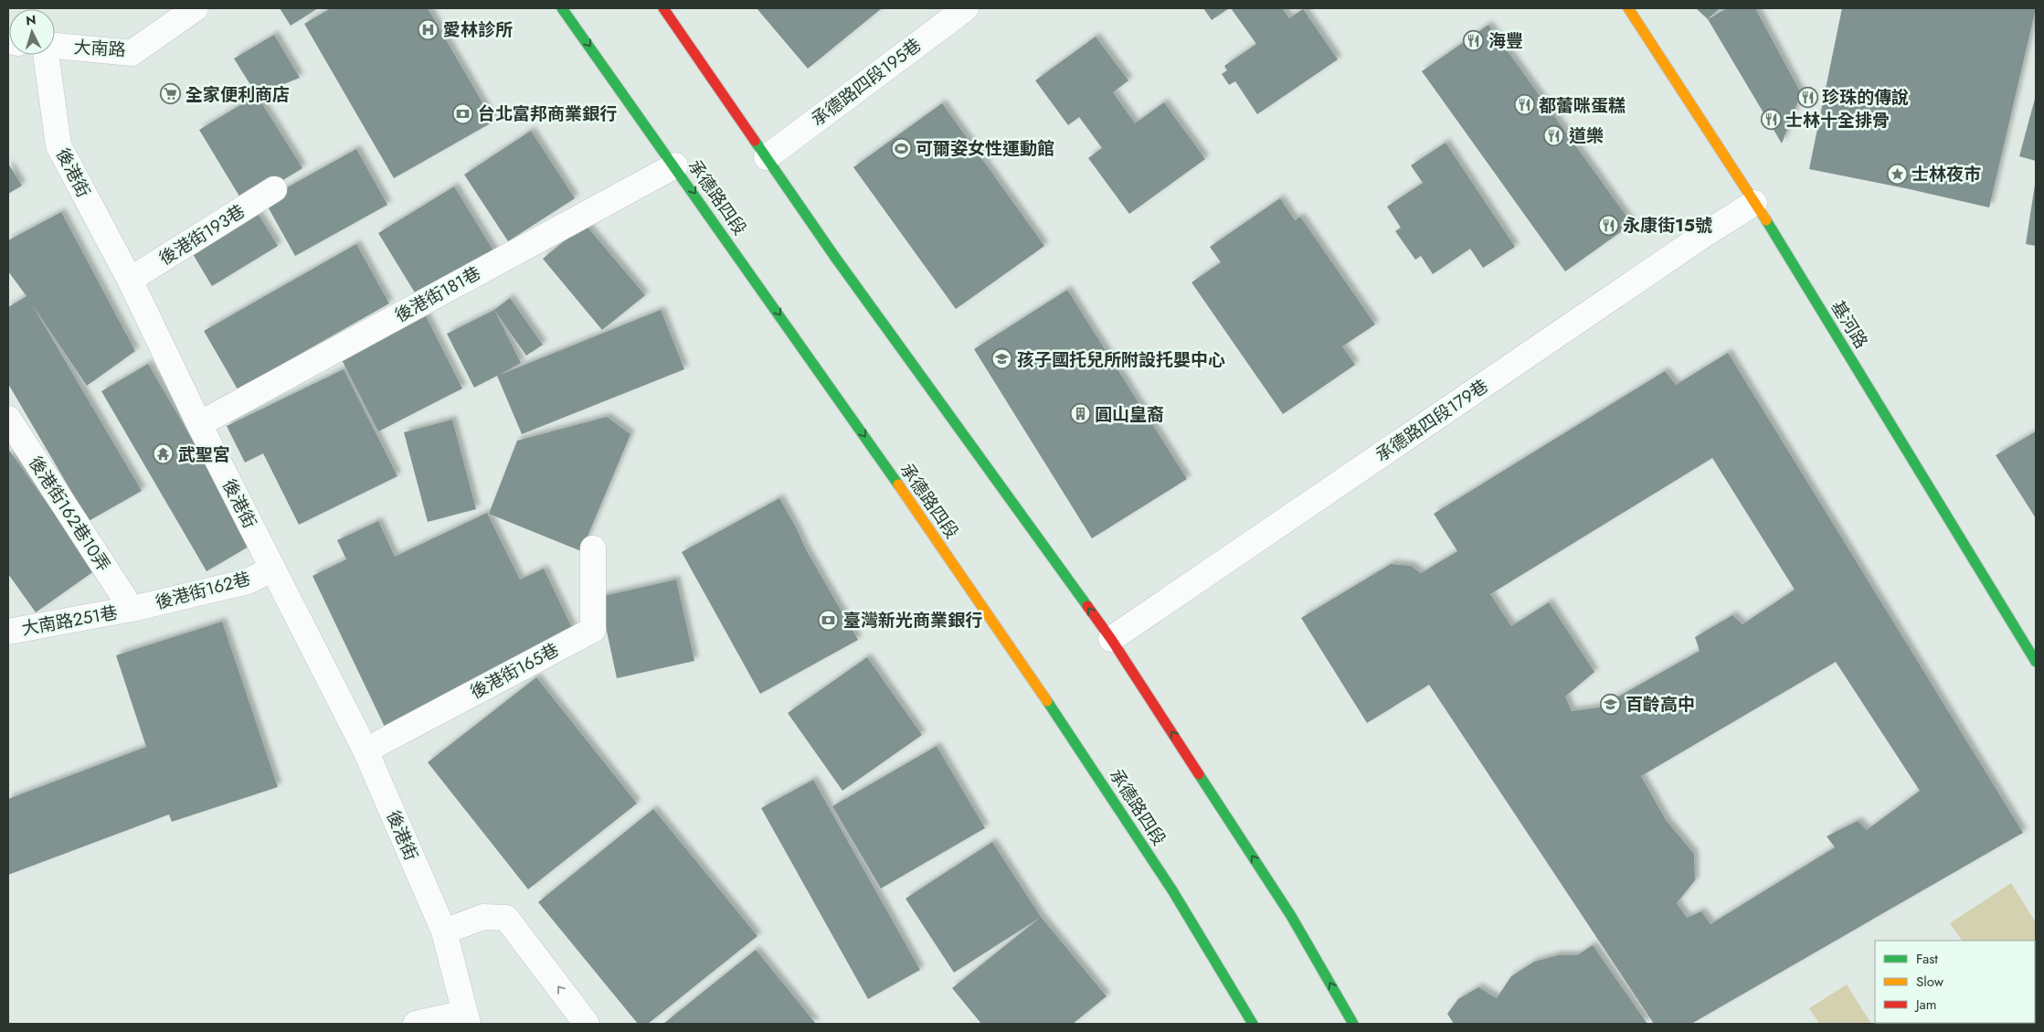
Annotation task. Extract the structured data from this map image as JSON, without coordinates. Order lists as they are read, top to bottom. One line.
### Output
{"streets":{"main road":["承德路四段","基河路"],"street":["大南路","承德路四段195巷","後港街","後港街193巷","後港街181巷","承德路四段179巷","後港街162巷10弄","後港街162巷","大南路251巷","後港街165巷"]},"crossings":[["後港街","後港街193巷"],["後港街","後港街181巷"],["後港街","後港街162巷"],["後港街","後港街165巷"],["承德路四段","後港街181巷"],["基河路","承德路四段179巷"],["後港街162巷10弄","後港街162巷"],["後港街162巷10弄","大南路251巷"],["後港街162巷","大南路251巷"]],"places":{"hospital":["愛林診所"],"restaurant":["海豐","珍珠的傳說","都蕾咪蛋糕","士林十全排骨","道樂","永康街15號"],"supermarket":["全家便利商店"],"bank":["台北富邦商業銀行","臺灣新光商業銀行"],"sports":["可爾姿女性運動館"],"place":["士林夜市"],"school or university":["孩子國托兒所附設托嬰中心","百齡高中"],"building":["圓山皇裔"],"temple":["武聖宮"]},"legend":["Fast","Slow","Jam"],"north":"top"}
